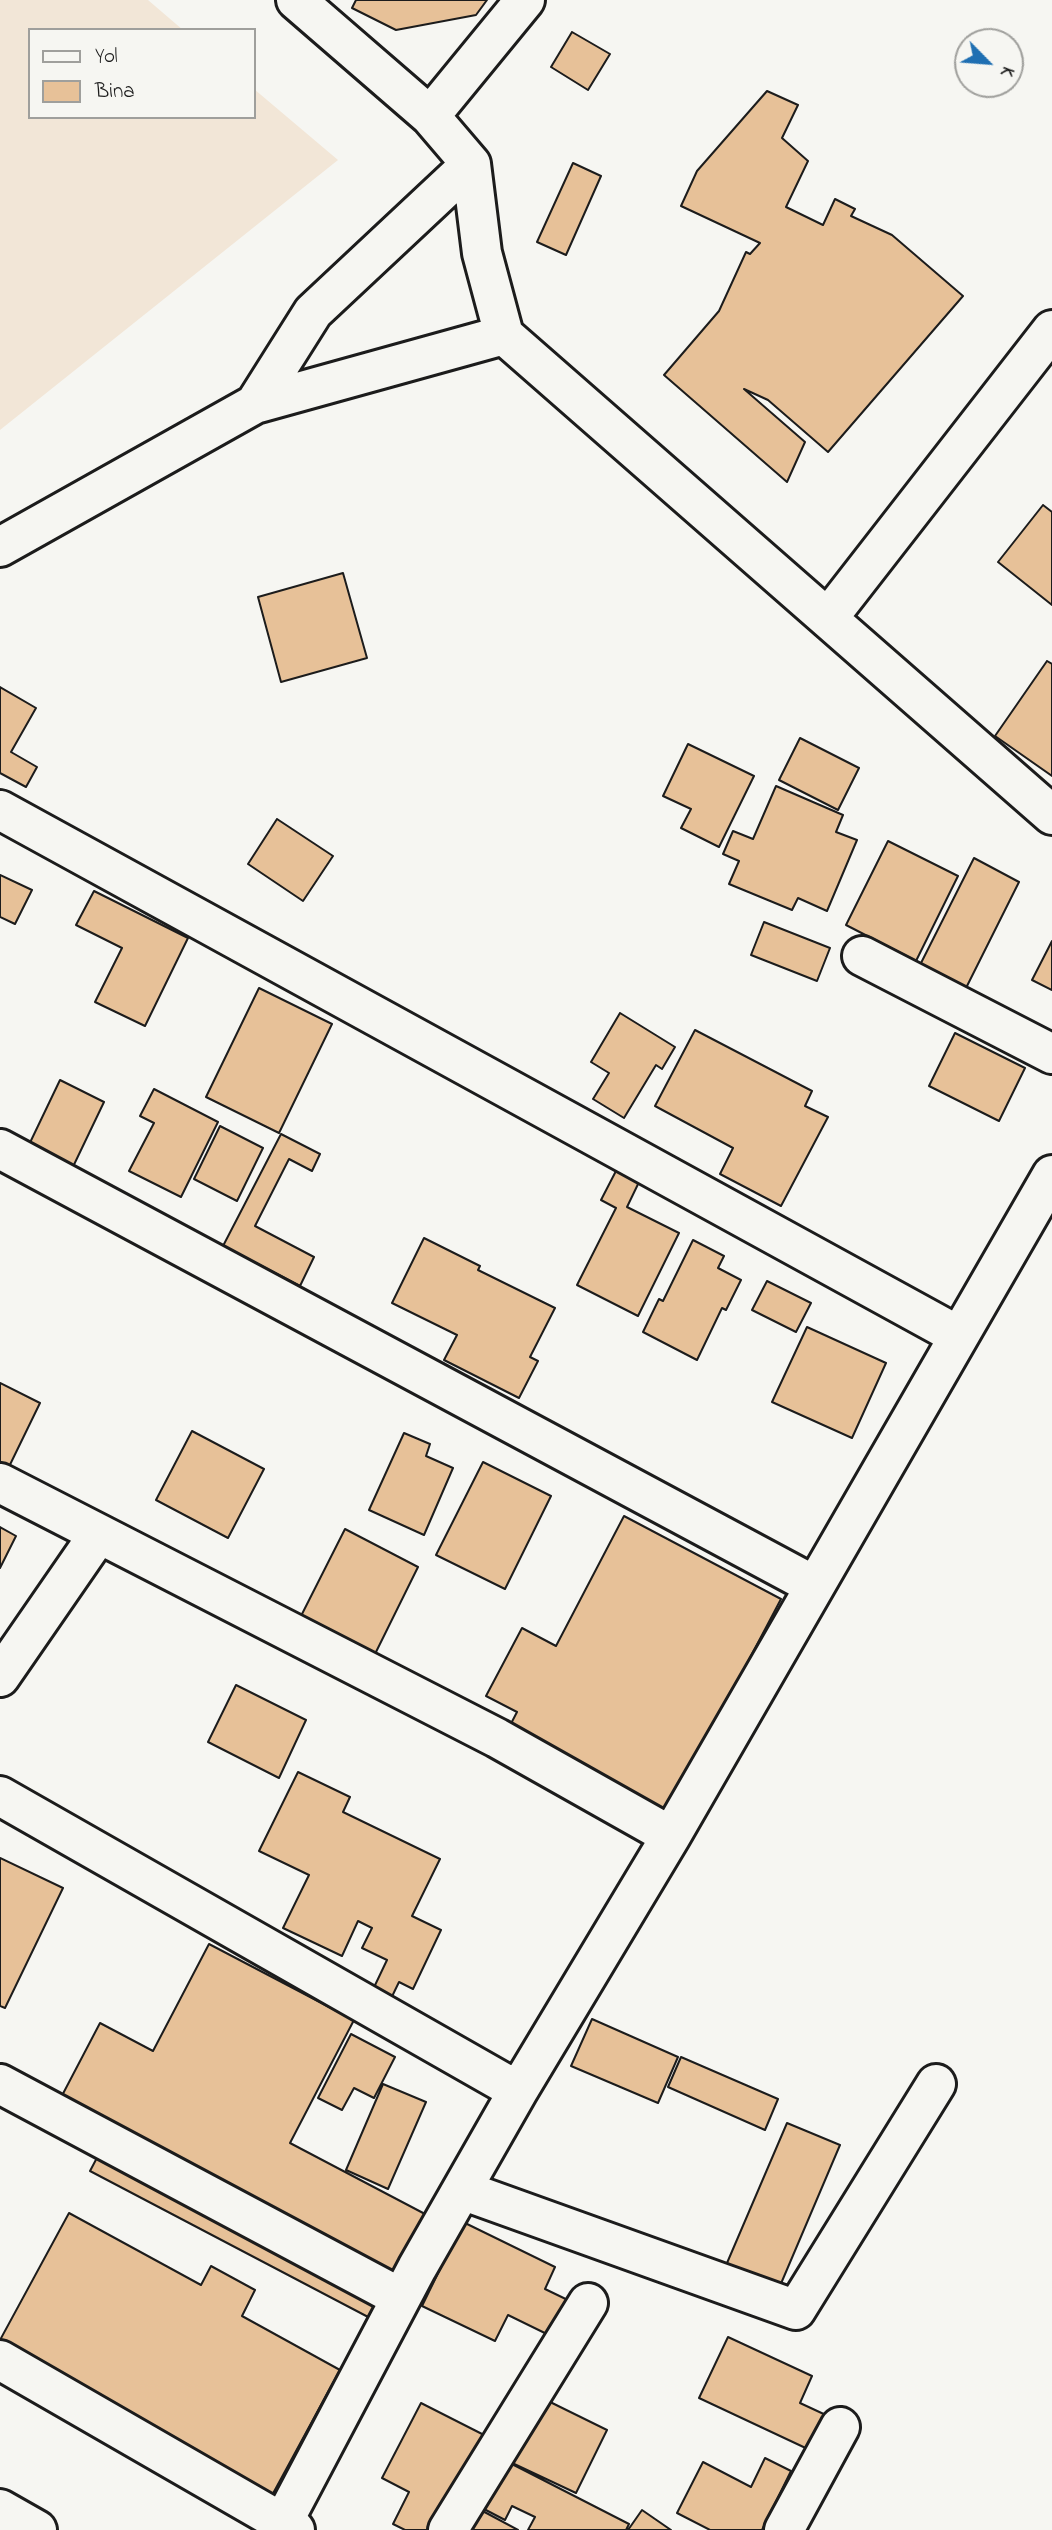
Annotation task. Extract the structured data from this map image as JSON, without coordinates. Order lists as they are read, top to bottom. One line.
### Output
{"legend":["Yol","Bina"],"north":"bottom right"}
